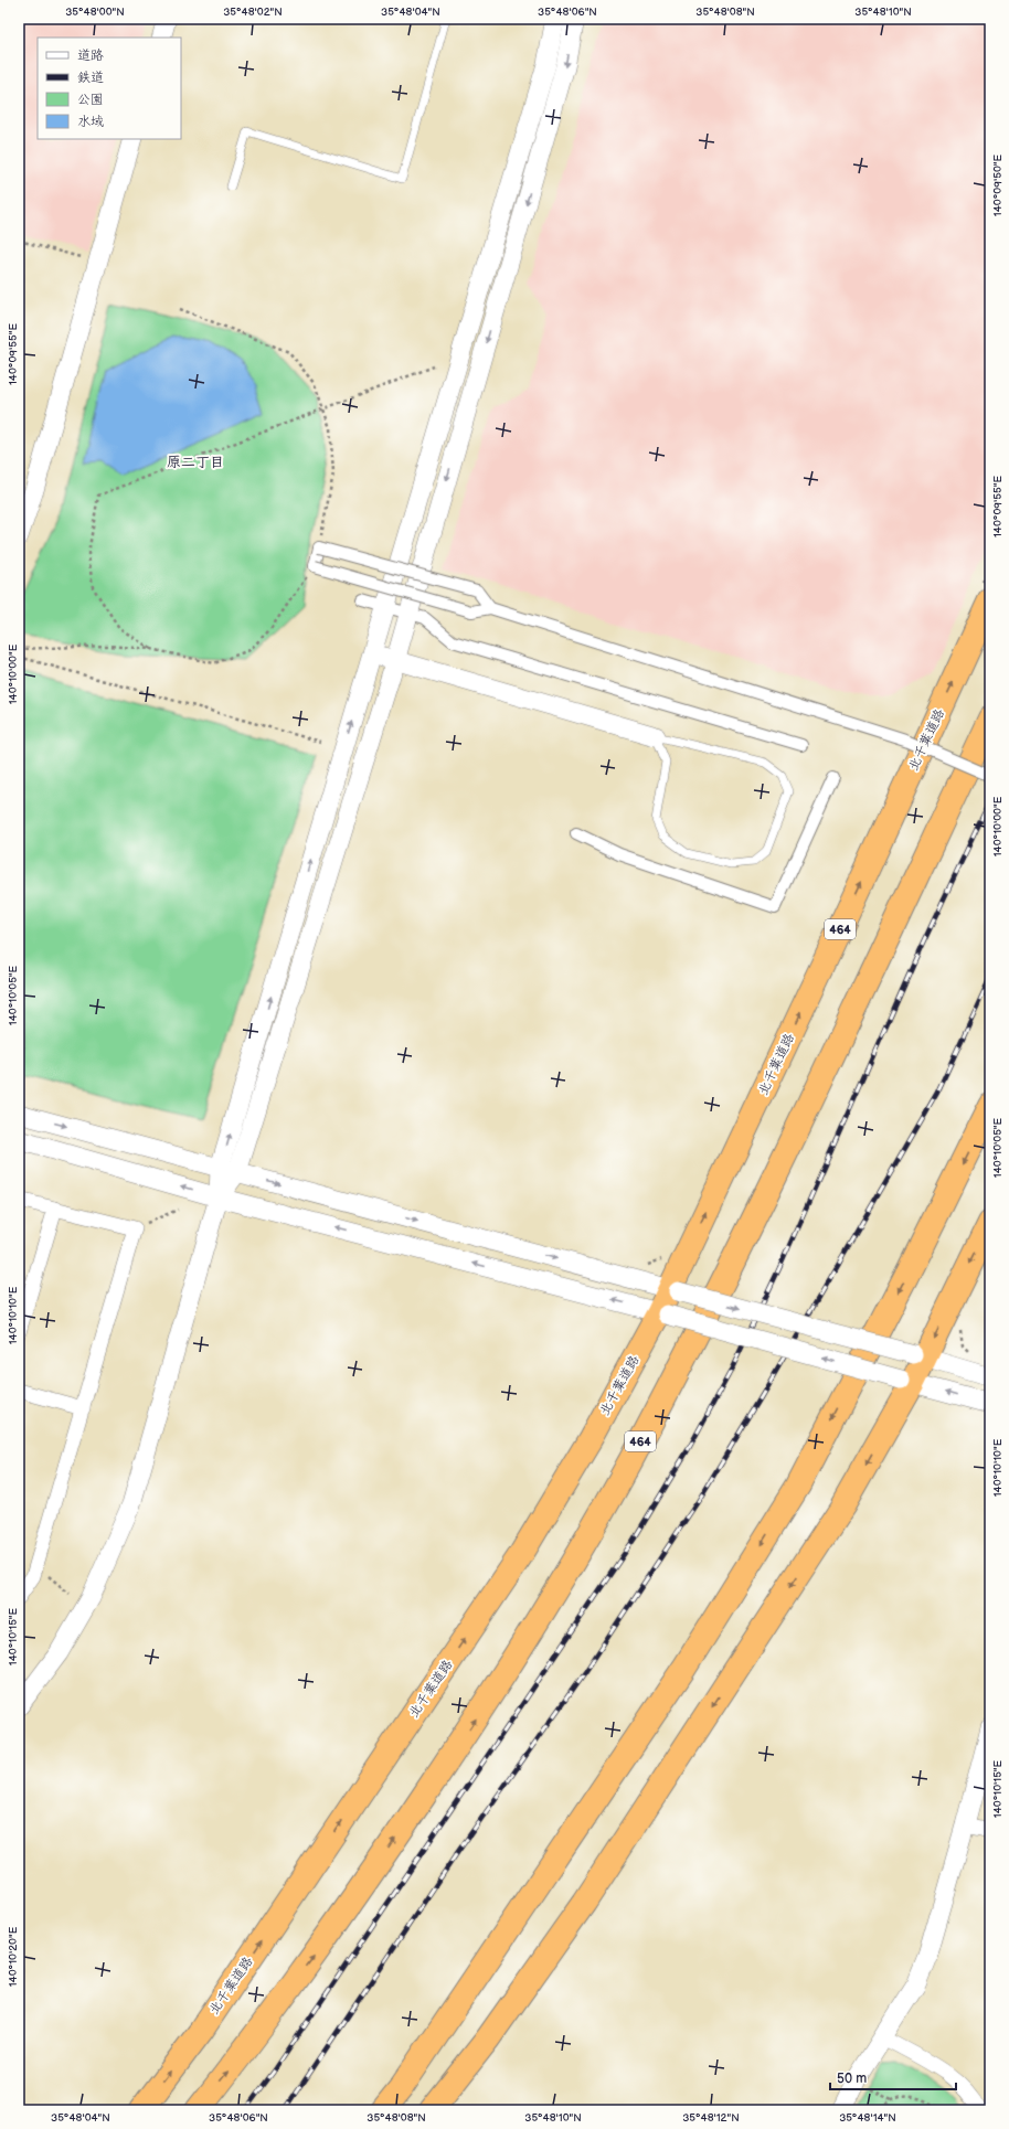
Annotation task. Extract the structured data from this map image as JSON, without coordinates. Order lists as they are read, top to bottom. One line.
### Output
{"streets":{"highway":["北千葉道路","464"]},"districts":["原二丁目"],"legend":["道路","鉄道","公園","水域"],"scale_bar":"50 m","coordinates":["35°48'00\"N","35°48'02\"N","35°48'04\"N","35°48'06\"N","35°48'08\"N","35°48'10\"N","140°09'50\"E","140°09'55\"E","140°10'00\"E","140°10'05\"E","140°10'10\"E","140°10'15\"E","140°10'20\"E","35°48'12\"N","35°48'14\"N"]}
